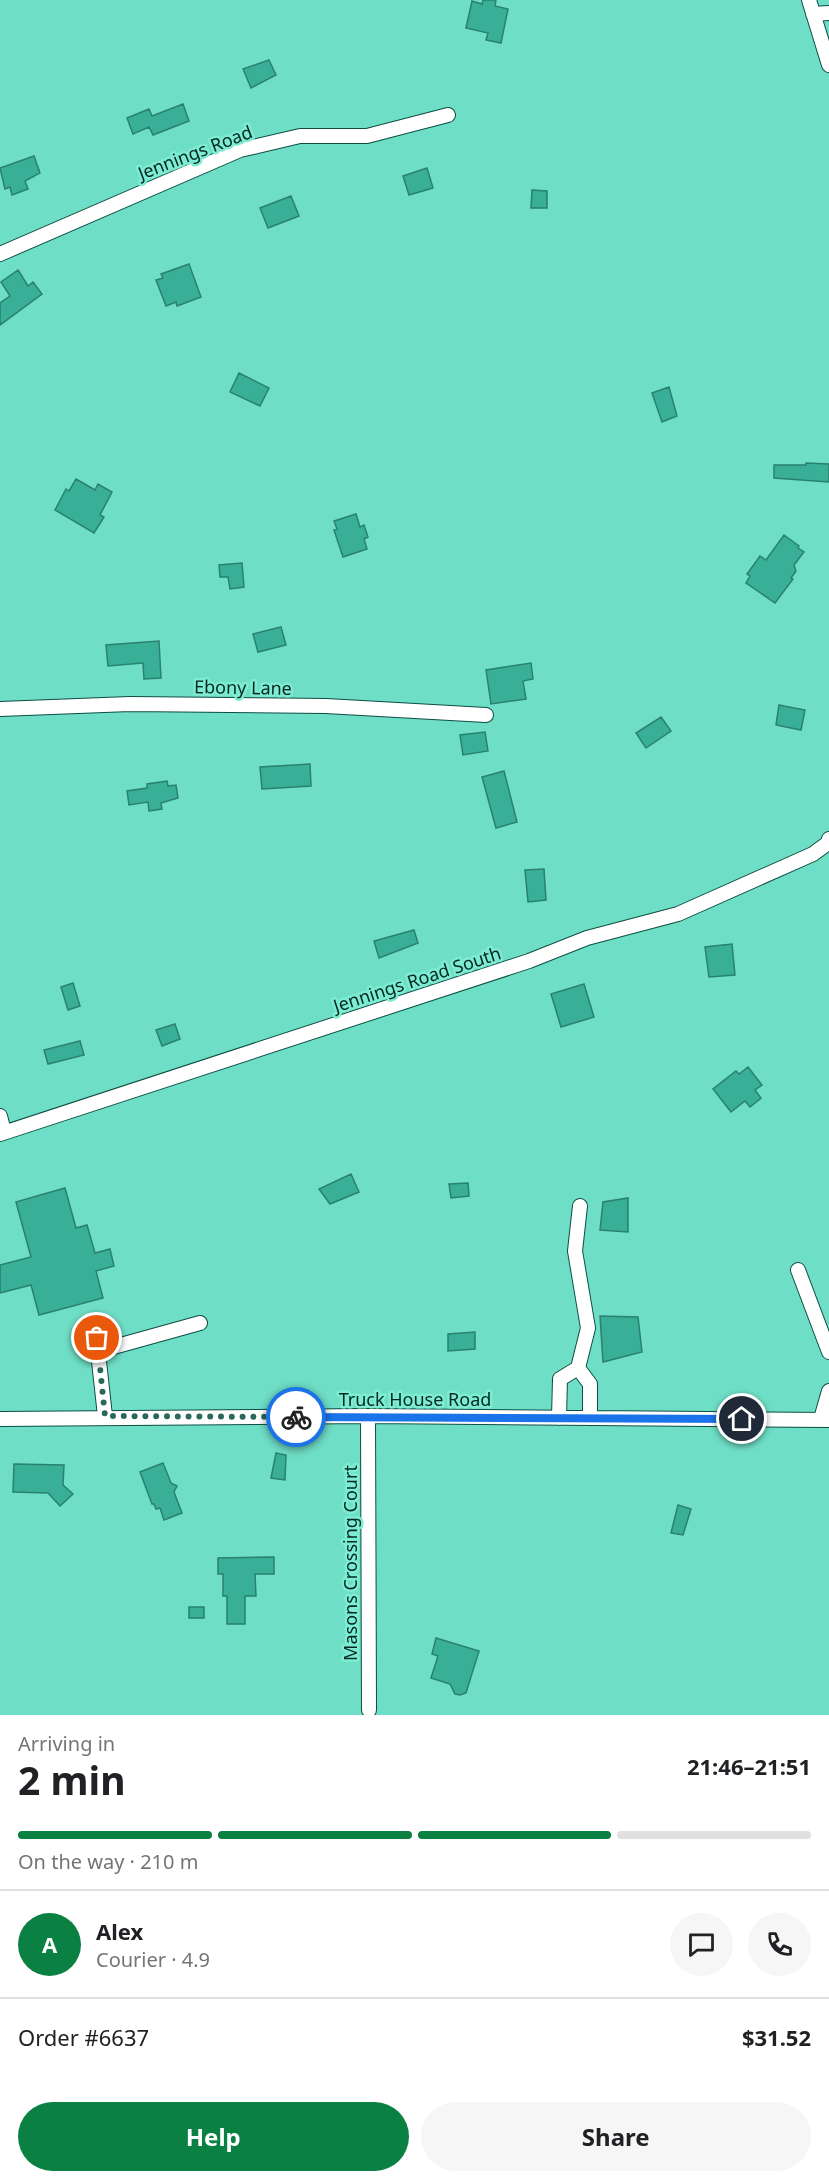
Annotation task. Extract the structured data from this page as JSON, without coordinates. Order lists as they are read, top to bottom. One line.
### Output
{"streets":{"street":["Jennings Road","Ebony Lane","Jennings Road South","Truck House Road","Masons Crossing Court"]},"crossings":[["Truck House Road","Masons Crossing Court"]],"page":{"heading":["2 min","Arriving in","21:46–21:51"],"panel":["Alex","Courier · 4.9","Order #6637","$31.52"],"bar":"On the way · 210 m","round":"A","buttons":["Help","Share"]}}
